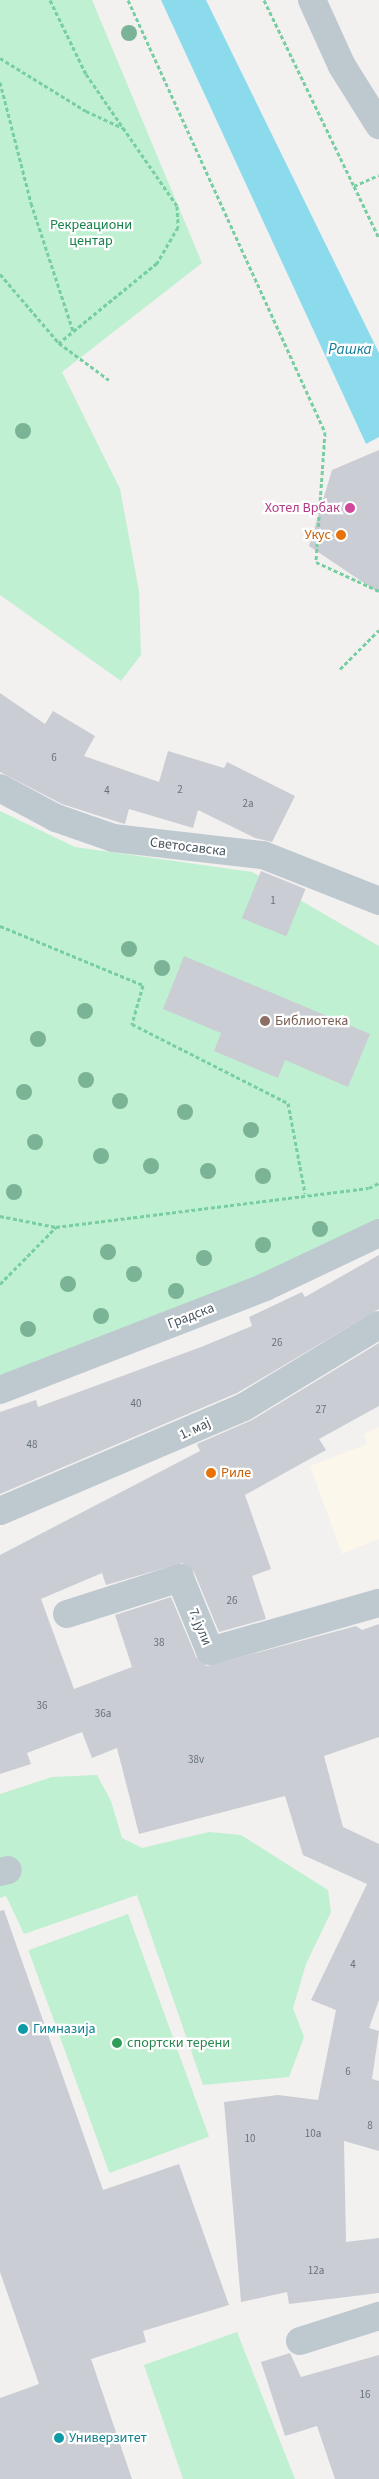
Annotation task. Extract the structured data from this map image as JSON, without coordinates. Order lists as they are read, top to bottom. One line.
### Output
{"streets":{"street":["Светосавска","Градска","1. мај","7. јули"]},"water":["Рашка"],"parks":["Рекреациони центар"],"places":["Хотел Врбак","Укус","Библиотека","Риле","Гимназија","спортски терени","Универзитет"],"house_numbers":["6","2","4","2a","1","26","40","27","48","26","38","36","36a","38v","4","6","8","10a","10","12a","16"]}
